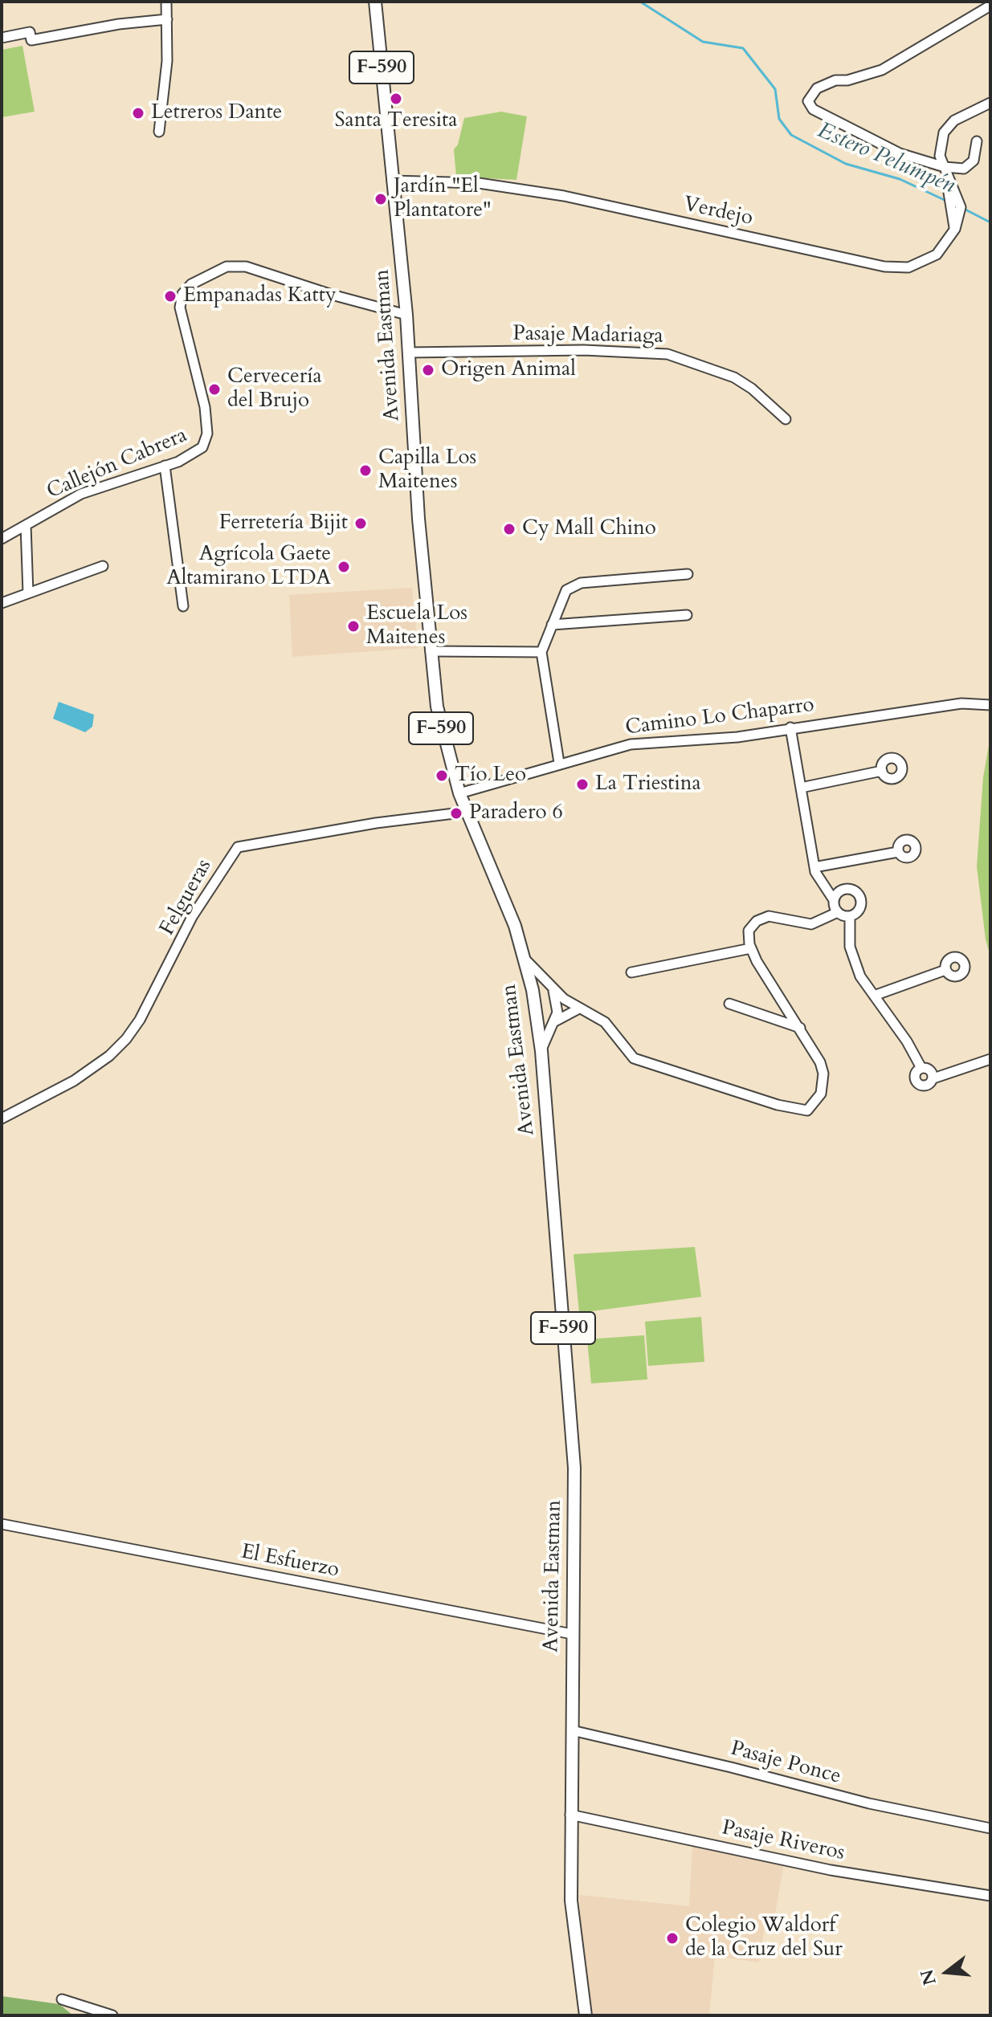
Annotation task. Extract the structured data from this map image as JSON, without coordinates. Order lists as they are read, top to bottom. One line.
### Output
{"streets":{"main road":["F-590","Avenida Eastman"],"street":["Verdejo","Pasaje Madariaga","Callejón Cabrera","Camino Lo Chaparro","Felgueras","El Esfuerzo","Pasaje Ponce","Pasaje Riveros"]},"crossings":[["Verdejo","Avenida Eastman"],["Pasaje Madariaga","Avenida Eastman"],["Avenida Eastman","Callejón Cabrera"],["Avenida Eastman","Camino Lo Chaparro"],["Avenida Eastman","Felgueras"],["Avenida Eastman","El Esfuerzo"],["Avenida Eastman","Pasaje Ponce"],["Avenida Eastman","Pasaje Riveros"]],"water":["Estero Pelumpén"],"places":["Santa Teresita","Letreros Dante","Jardín \"El Plantatore\"","Empanadas Katty","Origen Animal","Cervecería del Brujo","Capilla Los Maitenes","Ferretería Bijit","Cy Mall Chino","Agrícola Gaete Altamirano LTDA","Escuela Los Maitenes","Tío Leo","La Triestina","Paradero 6","Colegio Waldorf de la Cruz del Sur"],"north":"left"}
